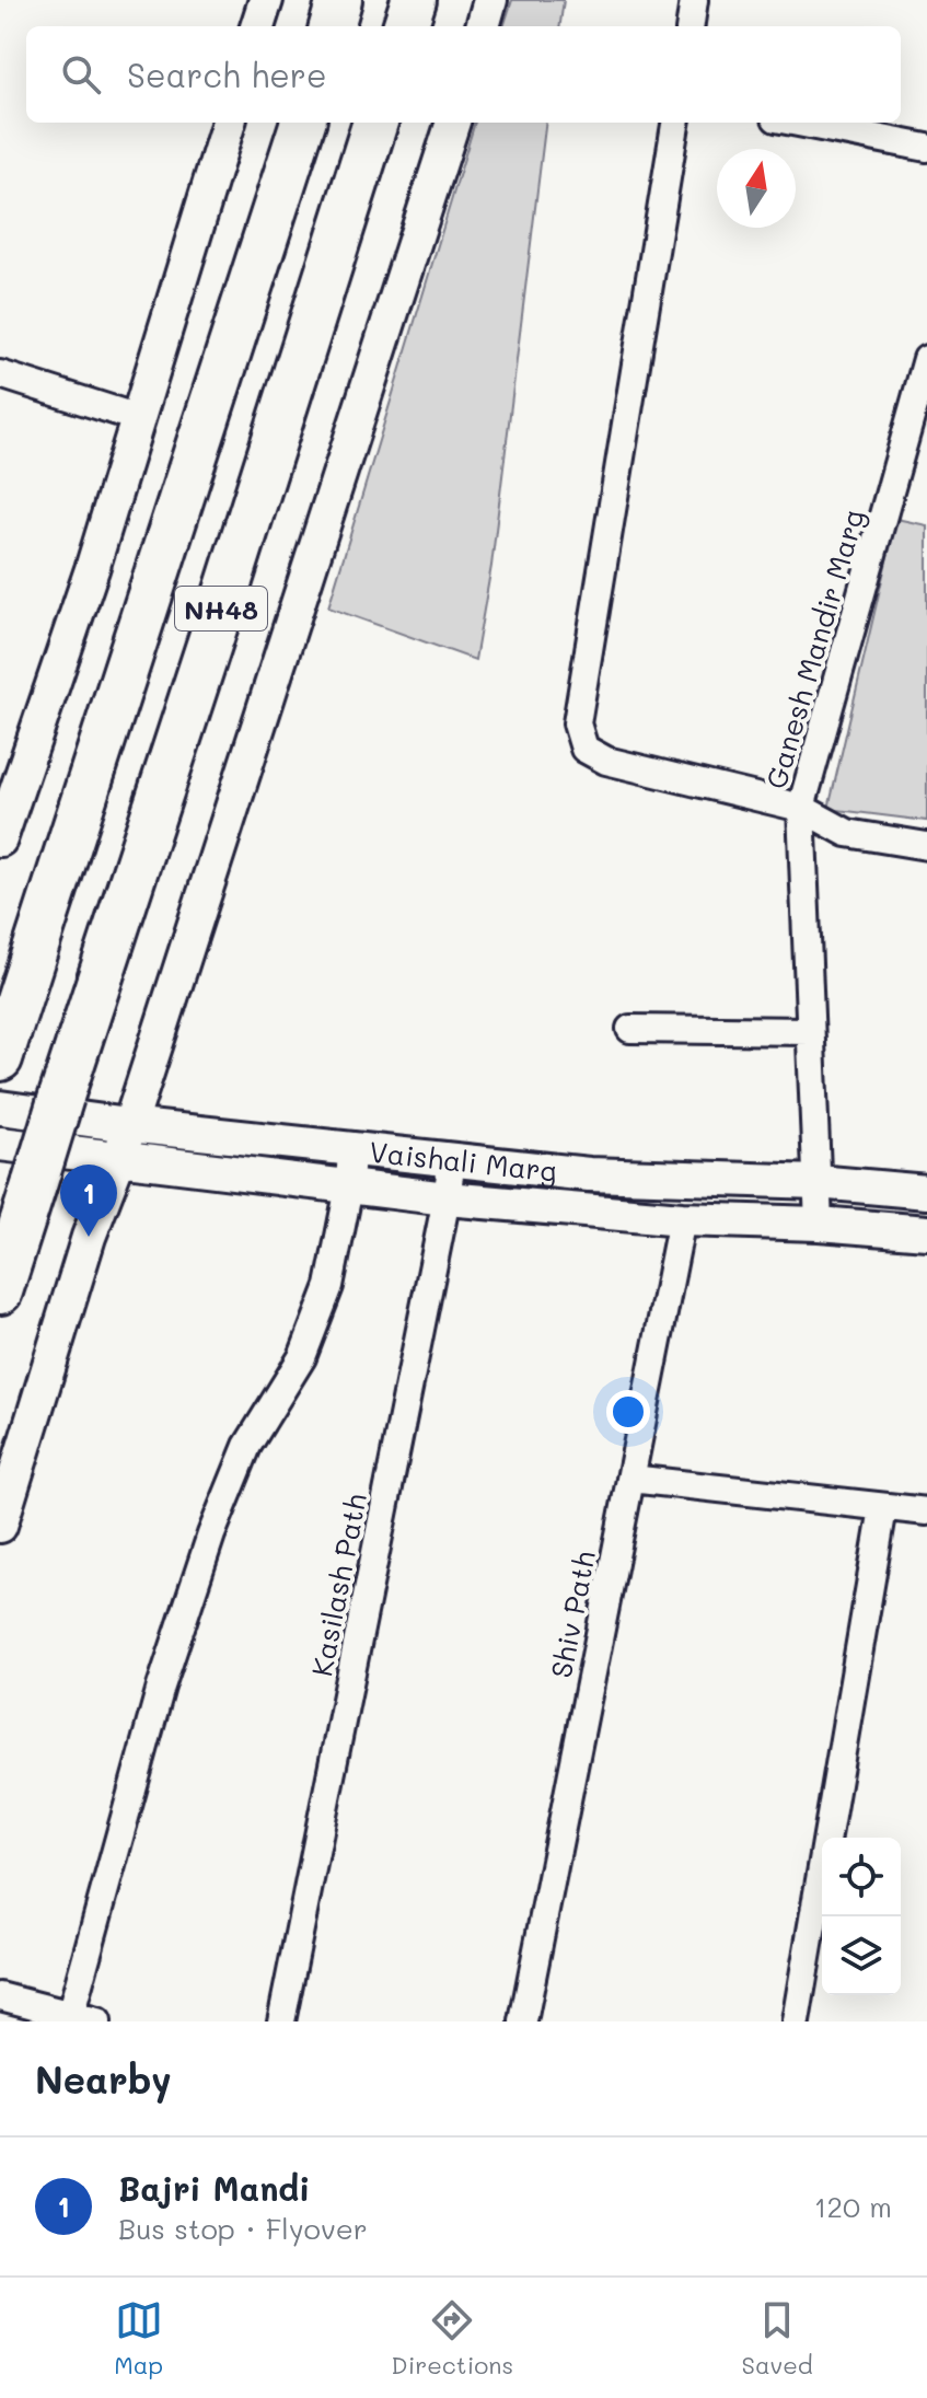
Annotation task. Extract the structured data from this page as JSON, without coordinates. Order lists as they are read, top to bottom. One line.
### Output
{"streets":{"highway":["NH48"],"street":["Ganesh Mandir Marg","Vaishali Marg","Kasilash Path","Shiv Path"]},"crossings":[["Ganesh Mandir Marg","Vaishali Marg"],["Vaishali Marg","Kasilash Path"],["Vaishali Marg","Shiv Path"]],"north":"top","page":{"search":"Search here","pins":"1","heading":"Nearby","list":[{"mark":"1","name":"Bajri Mandi","note":"Bus stop · Flyover","value":"120 m"}],"nav":["Map","Directions","Saved"]}}
